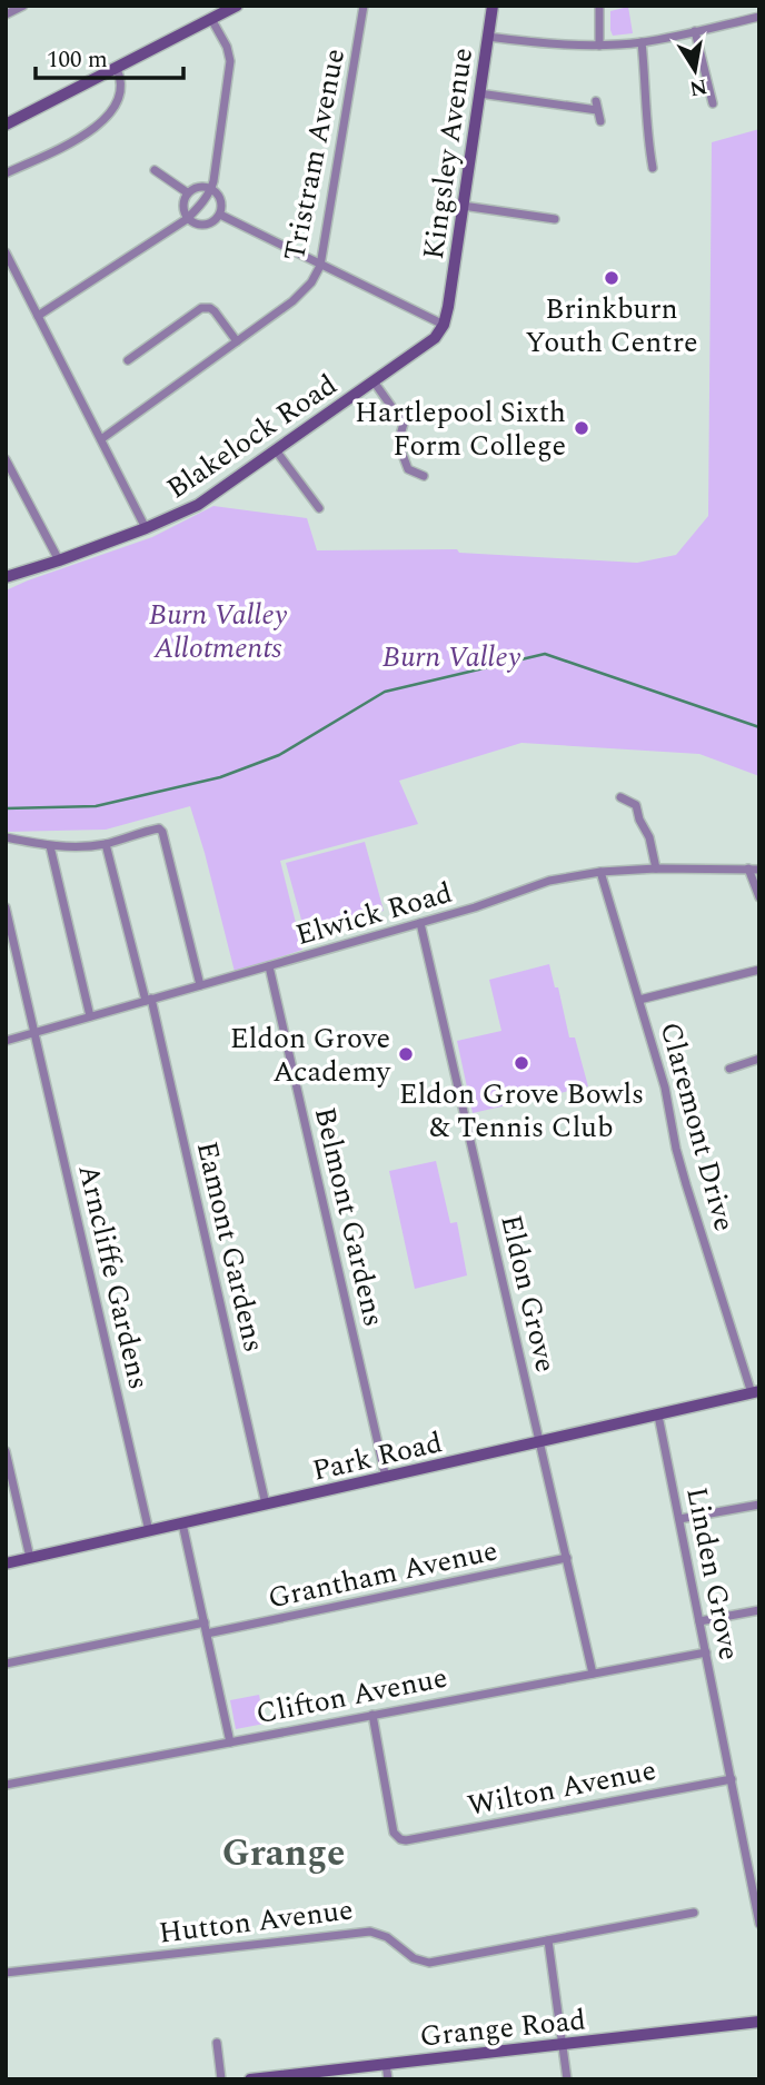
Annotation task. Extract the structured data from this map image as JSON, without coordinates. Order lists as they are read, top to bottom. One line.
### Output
{"streets":{"street":["Kingsley Avenue","Tristram Avenue","Blakelock Road","Elwick Road","Claremont Drive","Belmont Gardens","Eamont Gardens","Arncliffe Gardens","Eldon Grove","Park Road","Grantham Avenue","Linden Grove","Clifton Avenue","Wilton Avenue","Hutton Avenue","Grange Road"]},"crossings":[["Kingsley Avenue","Blakelock Road"],["Elwick Road","Claremont Drive"],["Elwick Road","Belmont Gardens"],["Elwick Road","Eamont Gardens"],["Elwick Road","Arncliffe Gardens"],["Elwick Road","Eldon Grove"],["Claremont Drive","Park Road"],["Belmont Gardens","Park Road"],["Eamont Gardens","Park Road"],["Arncliffe Gardens","Park Road"],["Eldon Grove","Park Road"],["Eldon Grove","Grantham Avenue"],["Eldon Grove","Clifton Avenue"],["Park Road","Linden Grove"],["Linden Grove","Clifton Avenue"],["Linden Grove","Wilton Avenue"],["Clifton Avenue","Wilton Avenue"]],"districts":["Grange"],"parks":["Burn Valley Allotments","Burn Valley"],"places":["Brinkburn Youth Centre","Hartlepool Sixth Form College","Eldon Grove Academy","Eldon Grove Bowls & Tennis Club"],"scale_bar":"100 m","north":"bottom"}
